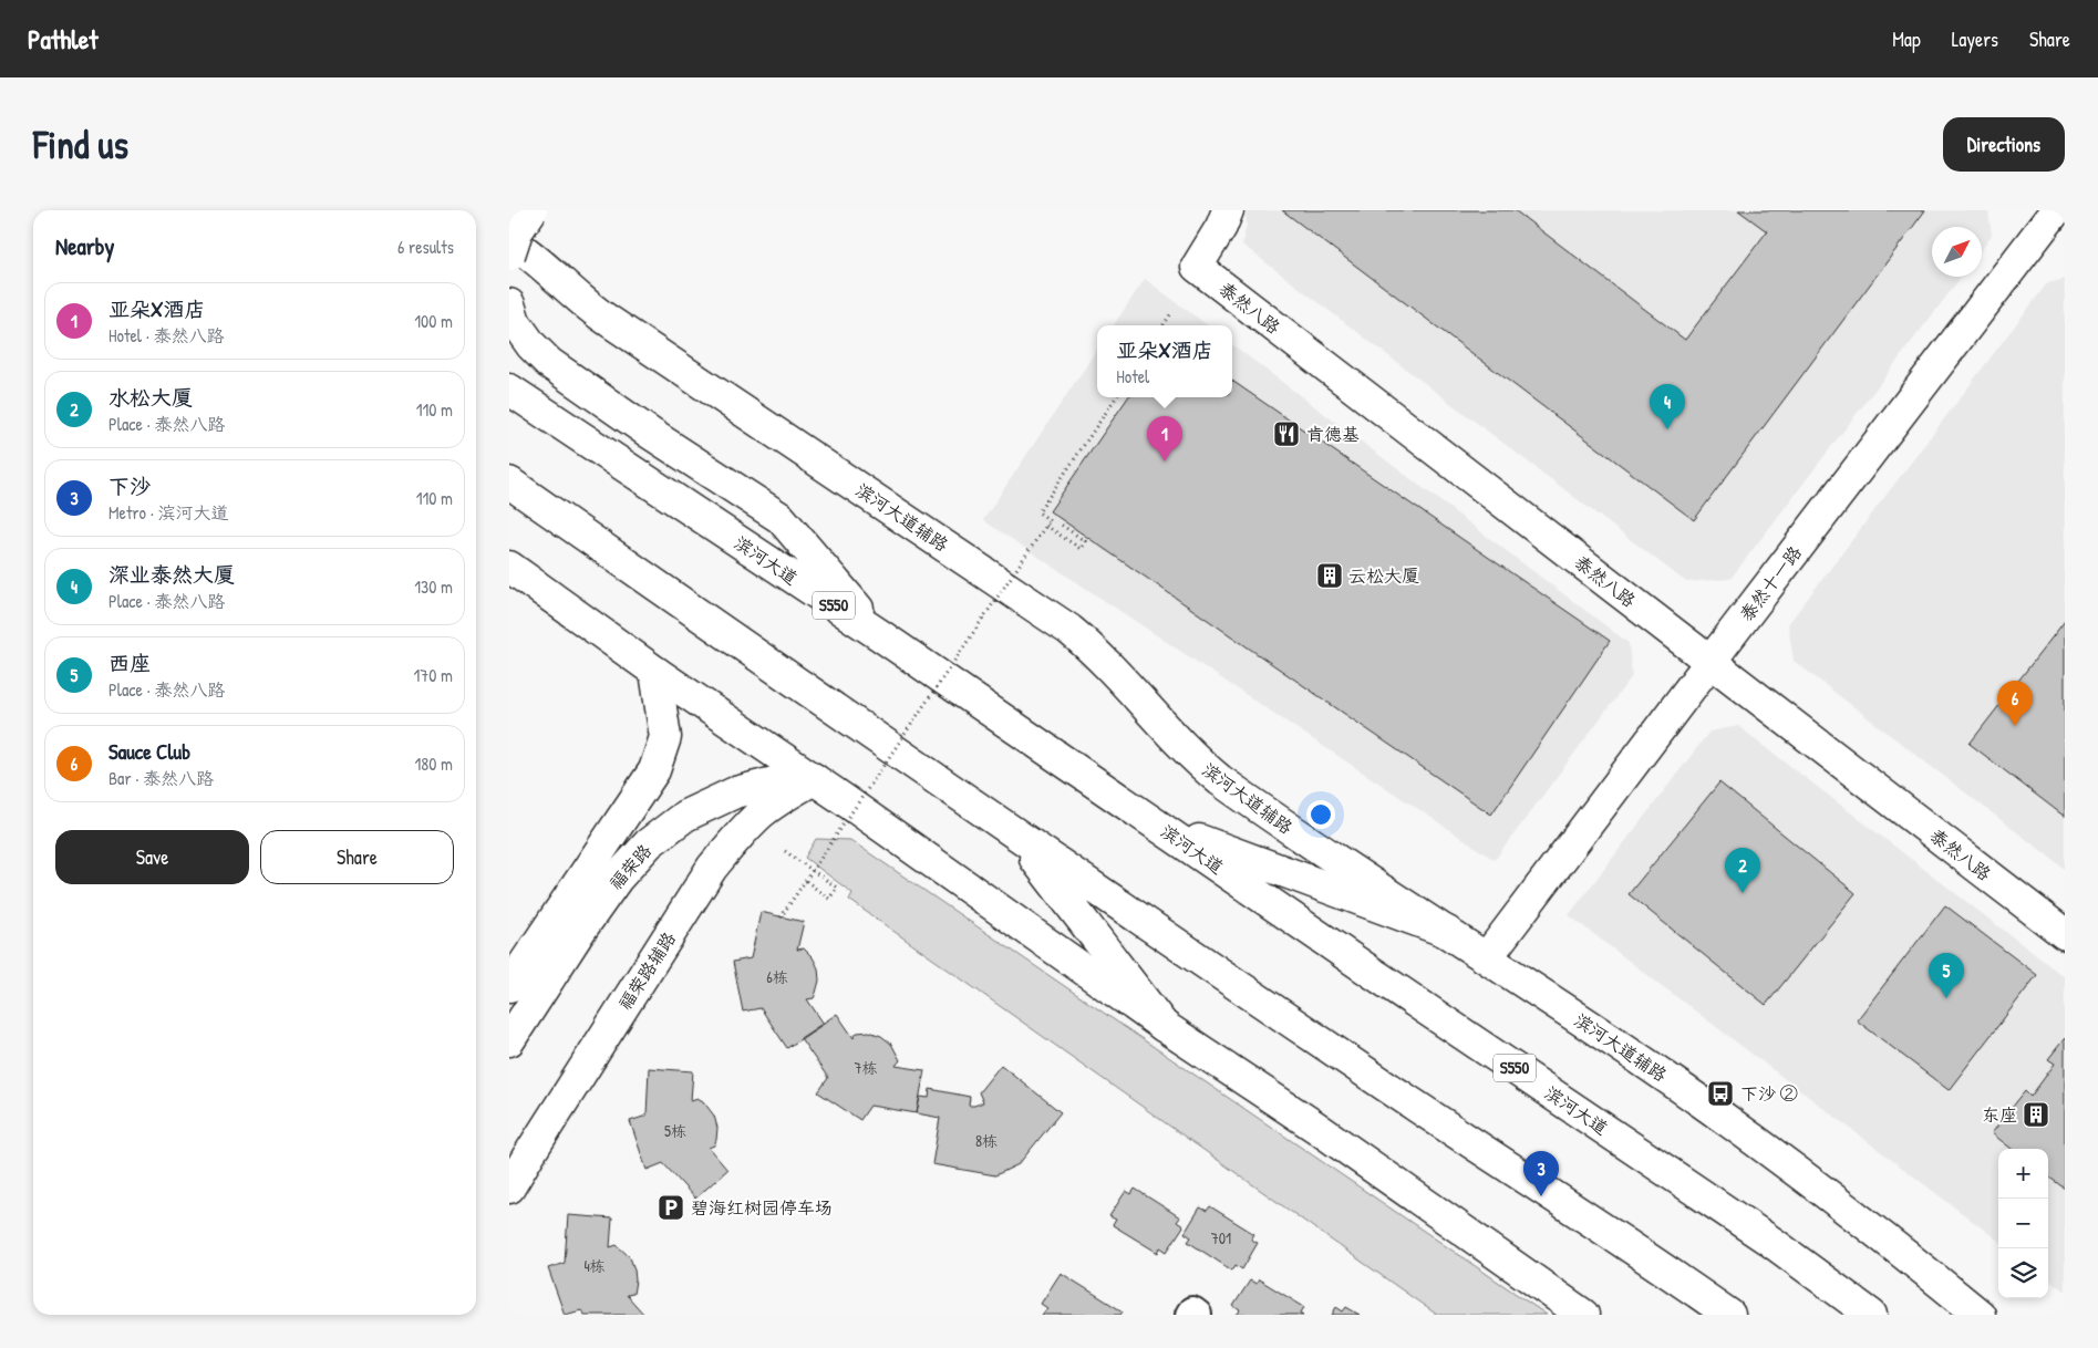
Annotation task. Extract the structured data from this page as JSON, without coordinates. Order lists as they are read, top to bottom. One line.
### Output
{"streets":{"main road":["泰然八路","滨河大道辅路","滨河大道","泰然十一路","S550","福荣路","福荣路辅路"]},"crossings":[["泰然八路","泰然十一路"],["滨河大道辅路","泰然十一路"],["福荣路","福荣路辅路"]],"places":{"restaurant":["肯德基"],"building":["云松大厦","东座"],"bus stop":["下沙 ②"],"parking":["碧海红树园停车场"]},"house_numbers":["6栋","7栋","5栋","8栋","701","4栋"],"north":"top right","page":{"header":"Pathlet","nav":["Map","Layers","Share"],"buttons":["Directions",["Save","Share"]],"title":"Find us","heading":["Nearby","6 results"],"list":[{"mark":"1","name":"亚朵X酒店","note":"Hotel · 泰然八路","value":"100 m"},{"mark":"2","name":"水松大厦","note":"Place · 泰然八路","value":"110 m"},{"mark":"3","name":"下沙","note":"Metro · 滨河大道","value":"110 m"},{"mark":"4","name":"深业泰然大厦","note":"Place · 泰然八路","value":"130 m"},{"mark":"5","name":"西座","note":"Place · 泰然八路","value":"170 m"},{"mark":"6","name":"Sauce Club","note":"Bar · 泰然八路","value":"180 m"}],"popup":["亚朵X酒店","Hotel"],"pins":["4","1","6","2","5","3"],"map_buttons":["+","−"]}}
